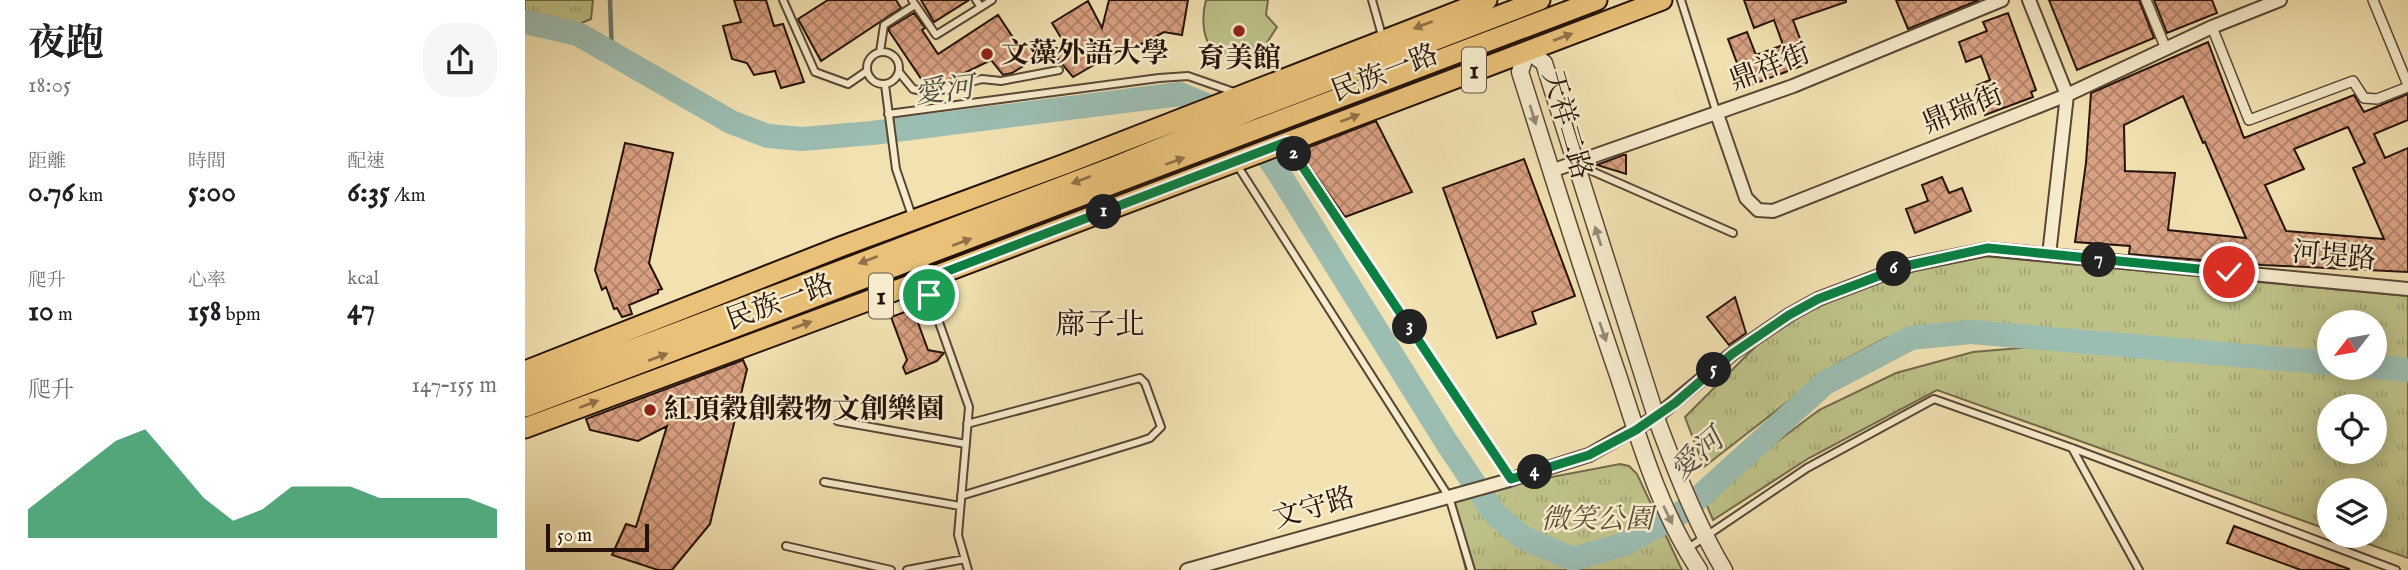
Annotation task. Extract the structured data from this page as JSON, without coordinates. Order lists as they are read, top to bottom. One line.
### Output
{"streets":{"main road":["1","民族一路"],"street":["鼎祥街","鼎瑞街","天祥二路","河堤路","文守路"]},"crossings":[["鼎祥街","鼎瑞街"],["鼎祥街","天祥二路"],["1","民族一路"],["民族一路","天祥二路"],["天祥二路","河堤路"]],"districts":["廍子北"],"water":["愛河"],"parks":["微笑公園"],"places":["育美館","文藻外語大學","紅頂穀創穀物文創樂園"],"scale_bar":"50 m","north":"bottom left","page":{"heading":["夜跑","18:05"],"stats":[["距離","0.76 km"],["時間","5:00"],["配速","6:35 /km"],["爬升","10 m"],["心率","158 bpm"],["kcal","47"]],"pins":["2","1","7","6","3","5","4"],"chart":["爬升","147–155 m"],"scale":"50 m"}}
